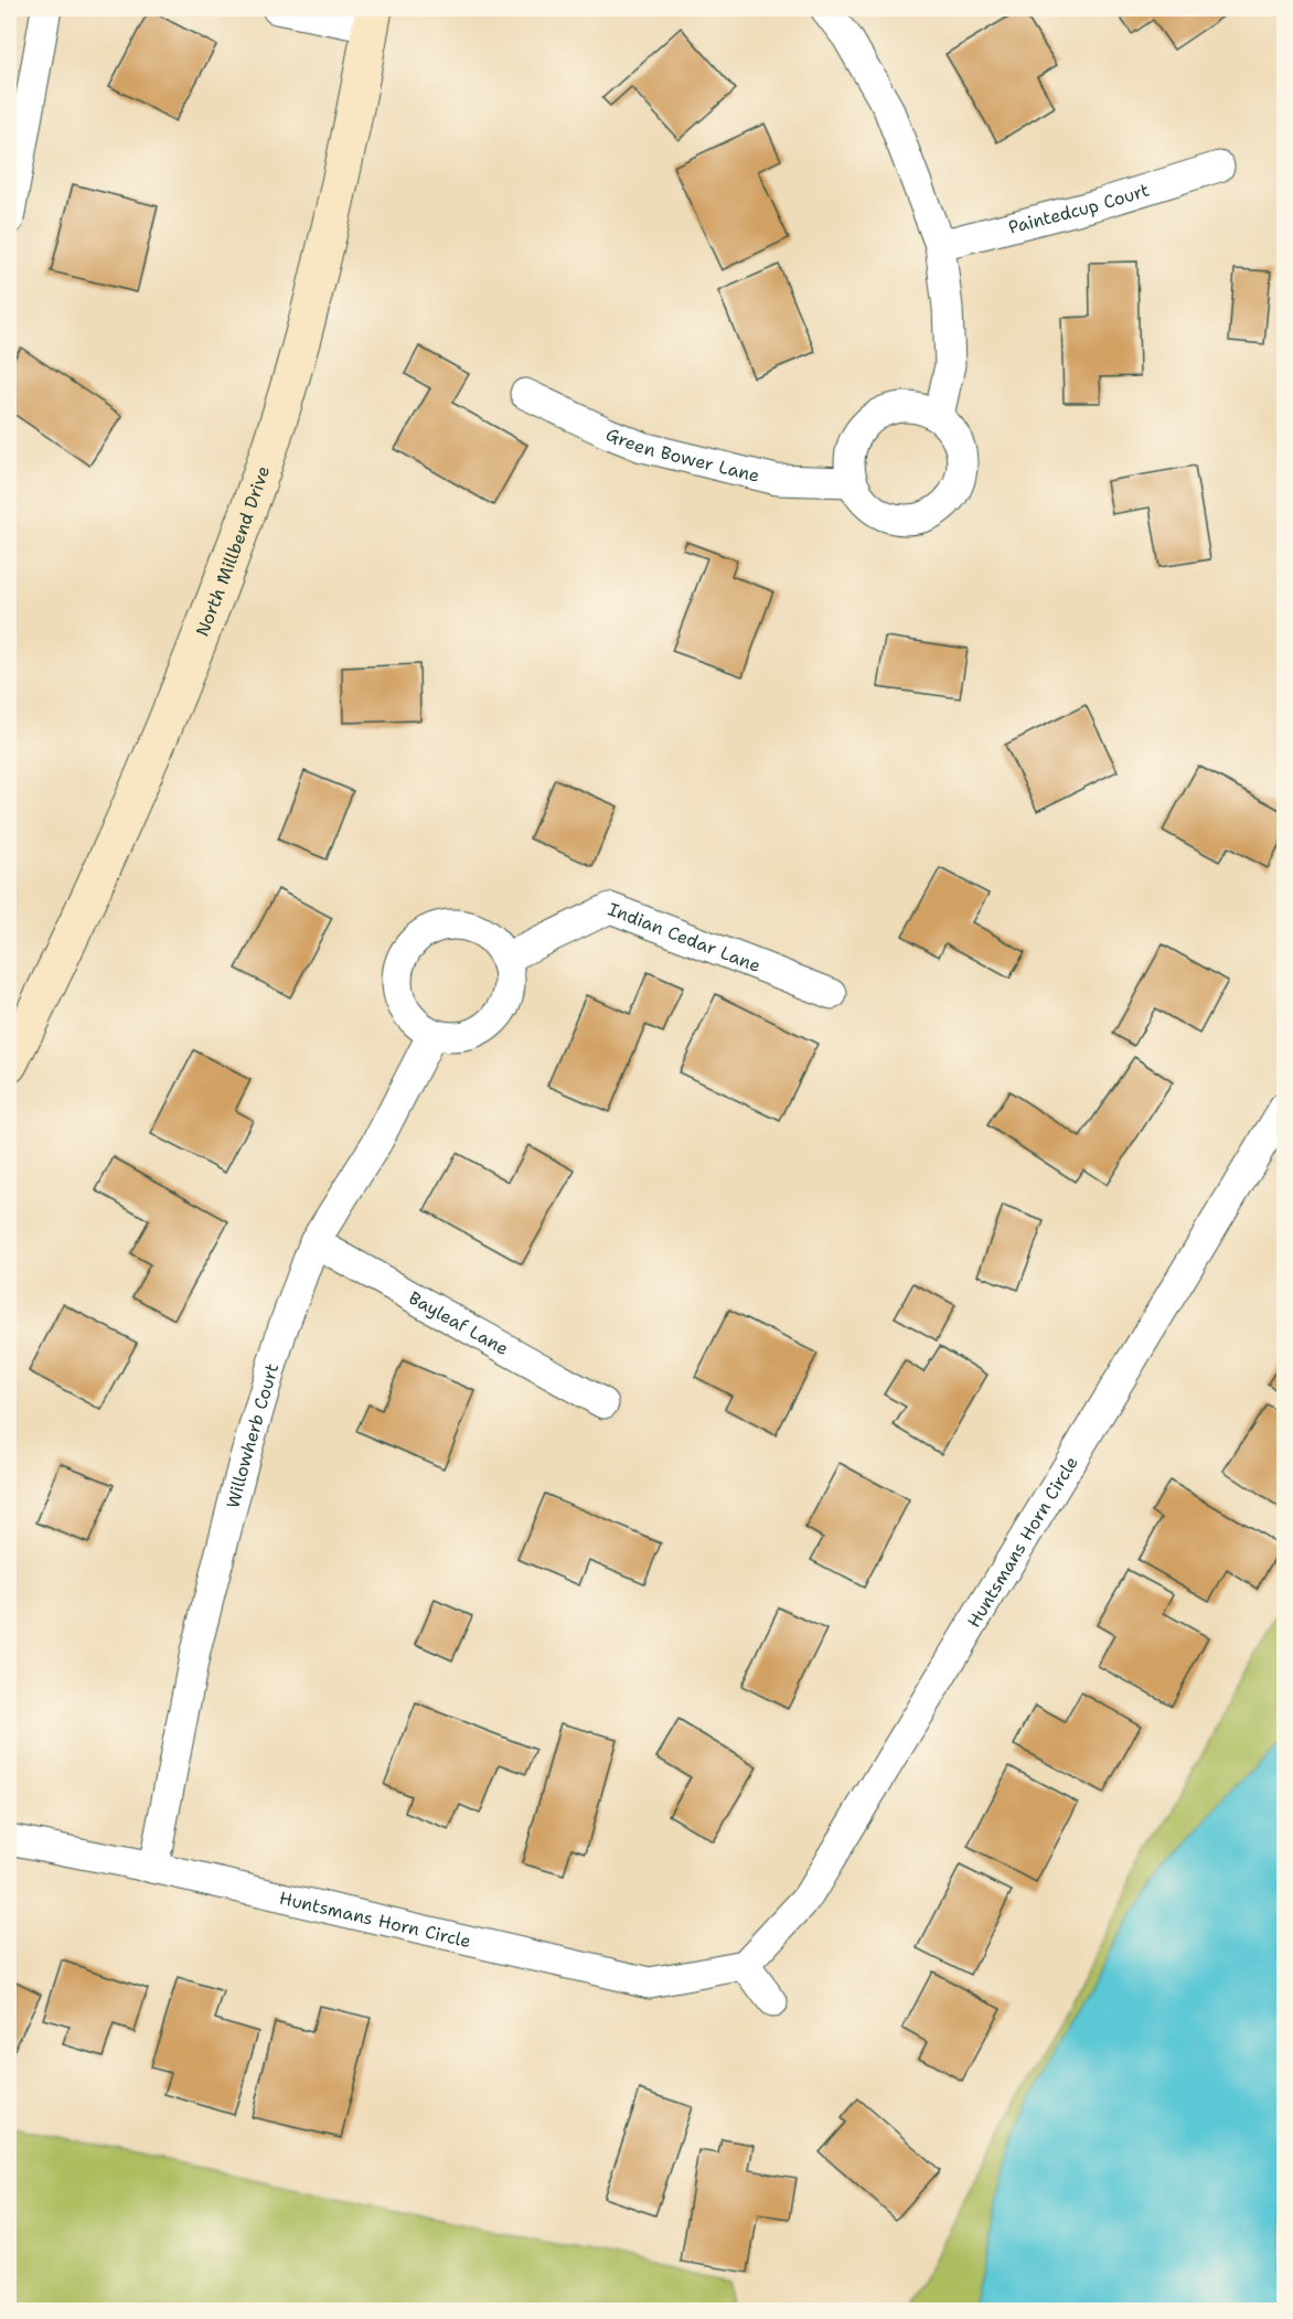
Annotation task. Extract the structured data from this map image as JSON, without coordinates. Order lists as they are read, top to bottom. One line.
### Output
{"streets":{"street":["Paintedcup Court","Green Bower Lane","North Millbend Drive","Indian Cedar Lane","Bayleaf Lane","Willowherb Court","Huntsmans Horn Circle"]},"crossings":[["Indian Cedar Lane","Willowherb Court"],["Bayleaf Lane","Willowherb Court"],["Willowherb Court","Huntsmans Horn Circle"]]}
